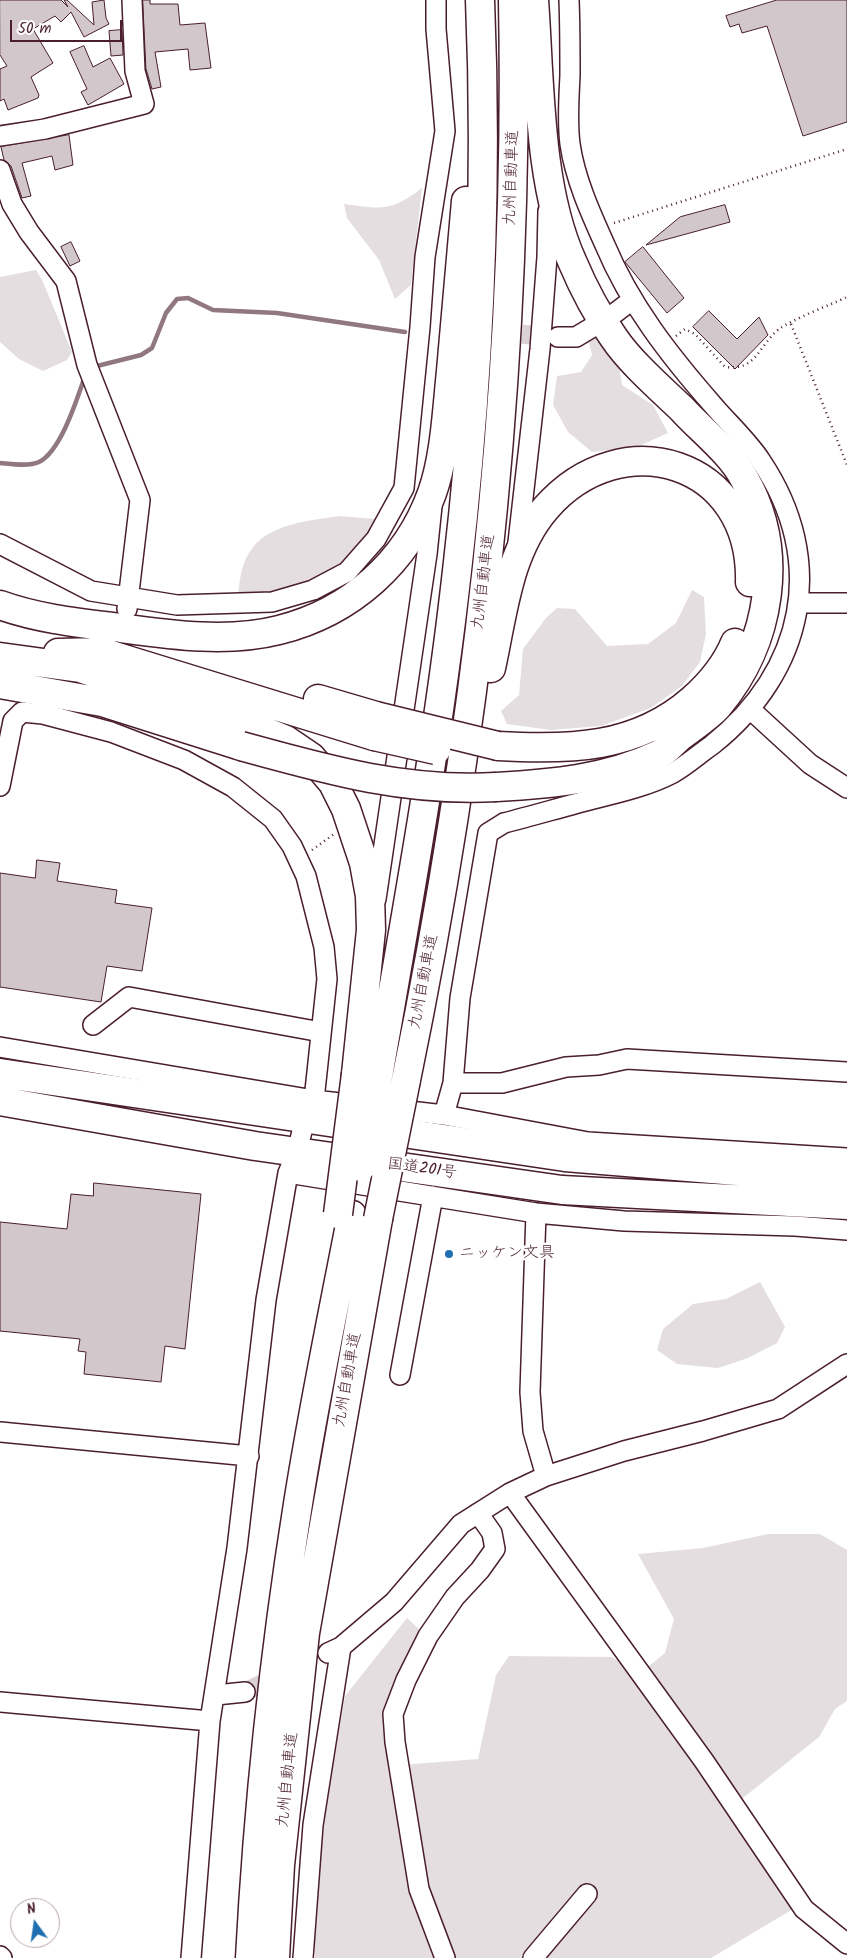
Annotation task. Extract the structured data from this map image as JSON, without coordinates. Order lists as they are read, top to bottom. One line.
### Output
{"streets":{"highway":["九州自動車道","国道201号"]},"places":["ニッケン文具"],"scale_bar":"50 m","north":"top"}
